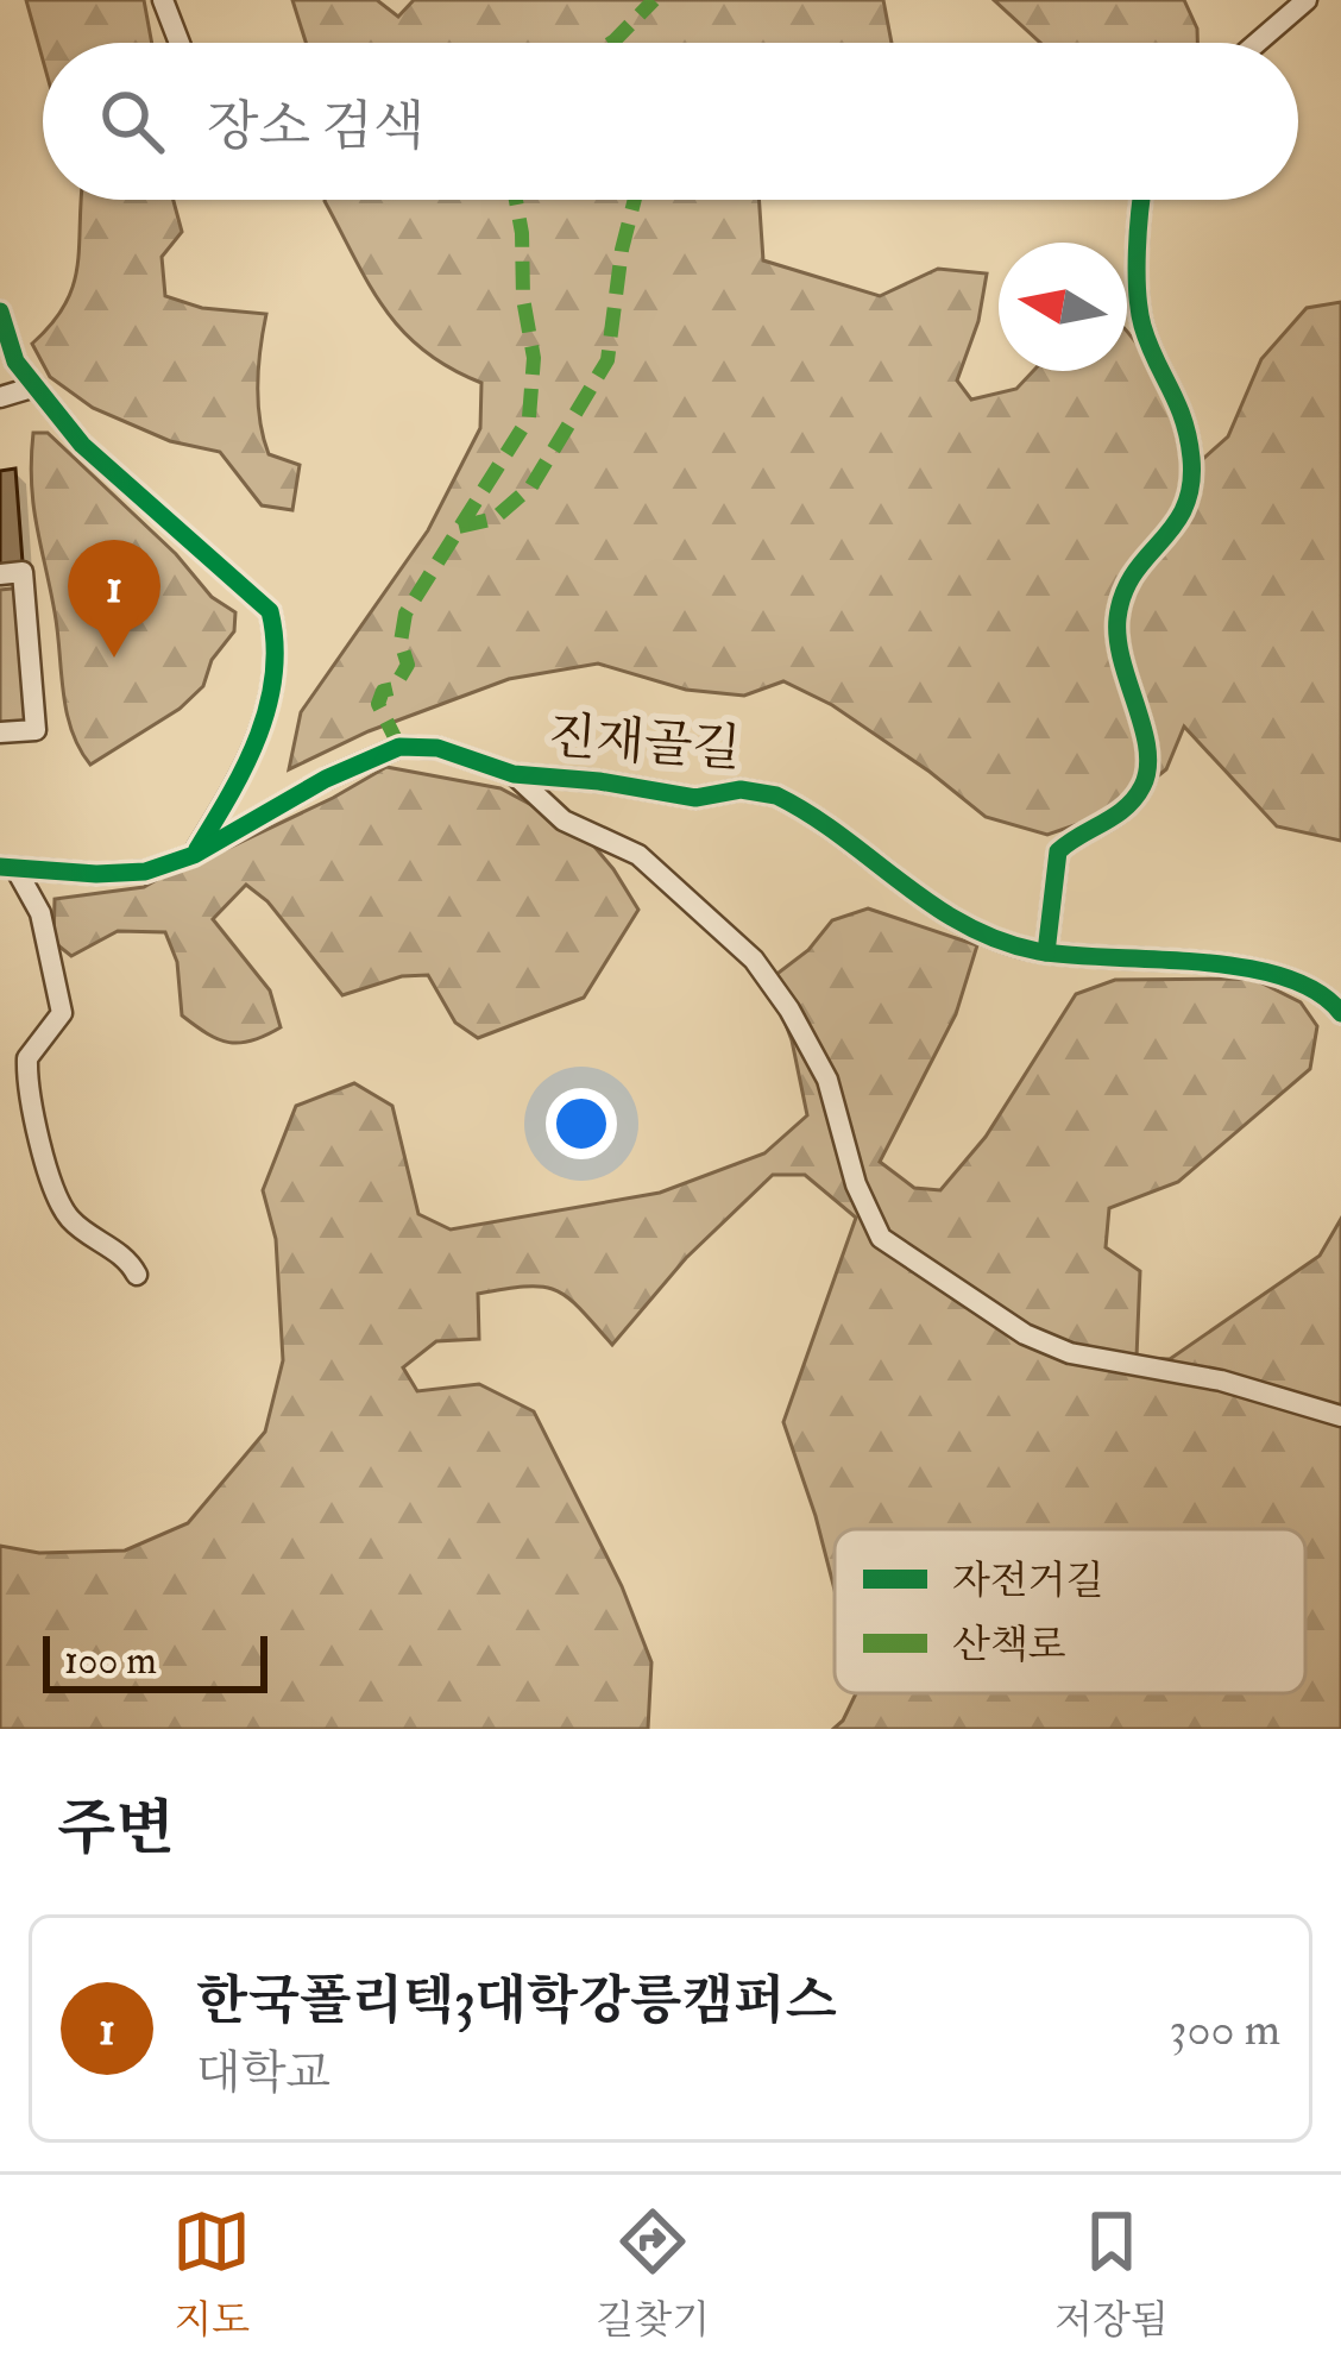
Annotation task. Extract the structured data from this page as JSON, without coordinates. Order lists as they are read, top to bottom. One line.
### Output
{"streets":{"street":["진재골길"]},"legend":["자전거길","산책로"],"scale_bar":"100 m","north":"left","page":{"search":"장소 검색","pins":"1","scale":"100 m","heading":"주변","list":[{"mark":"1","name":"한국폴리텍3대학강릉캠퍼스","note":"대학교","value":"300 m"}],"nav":["지도","길찾기","저장됨"]}}
